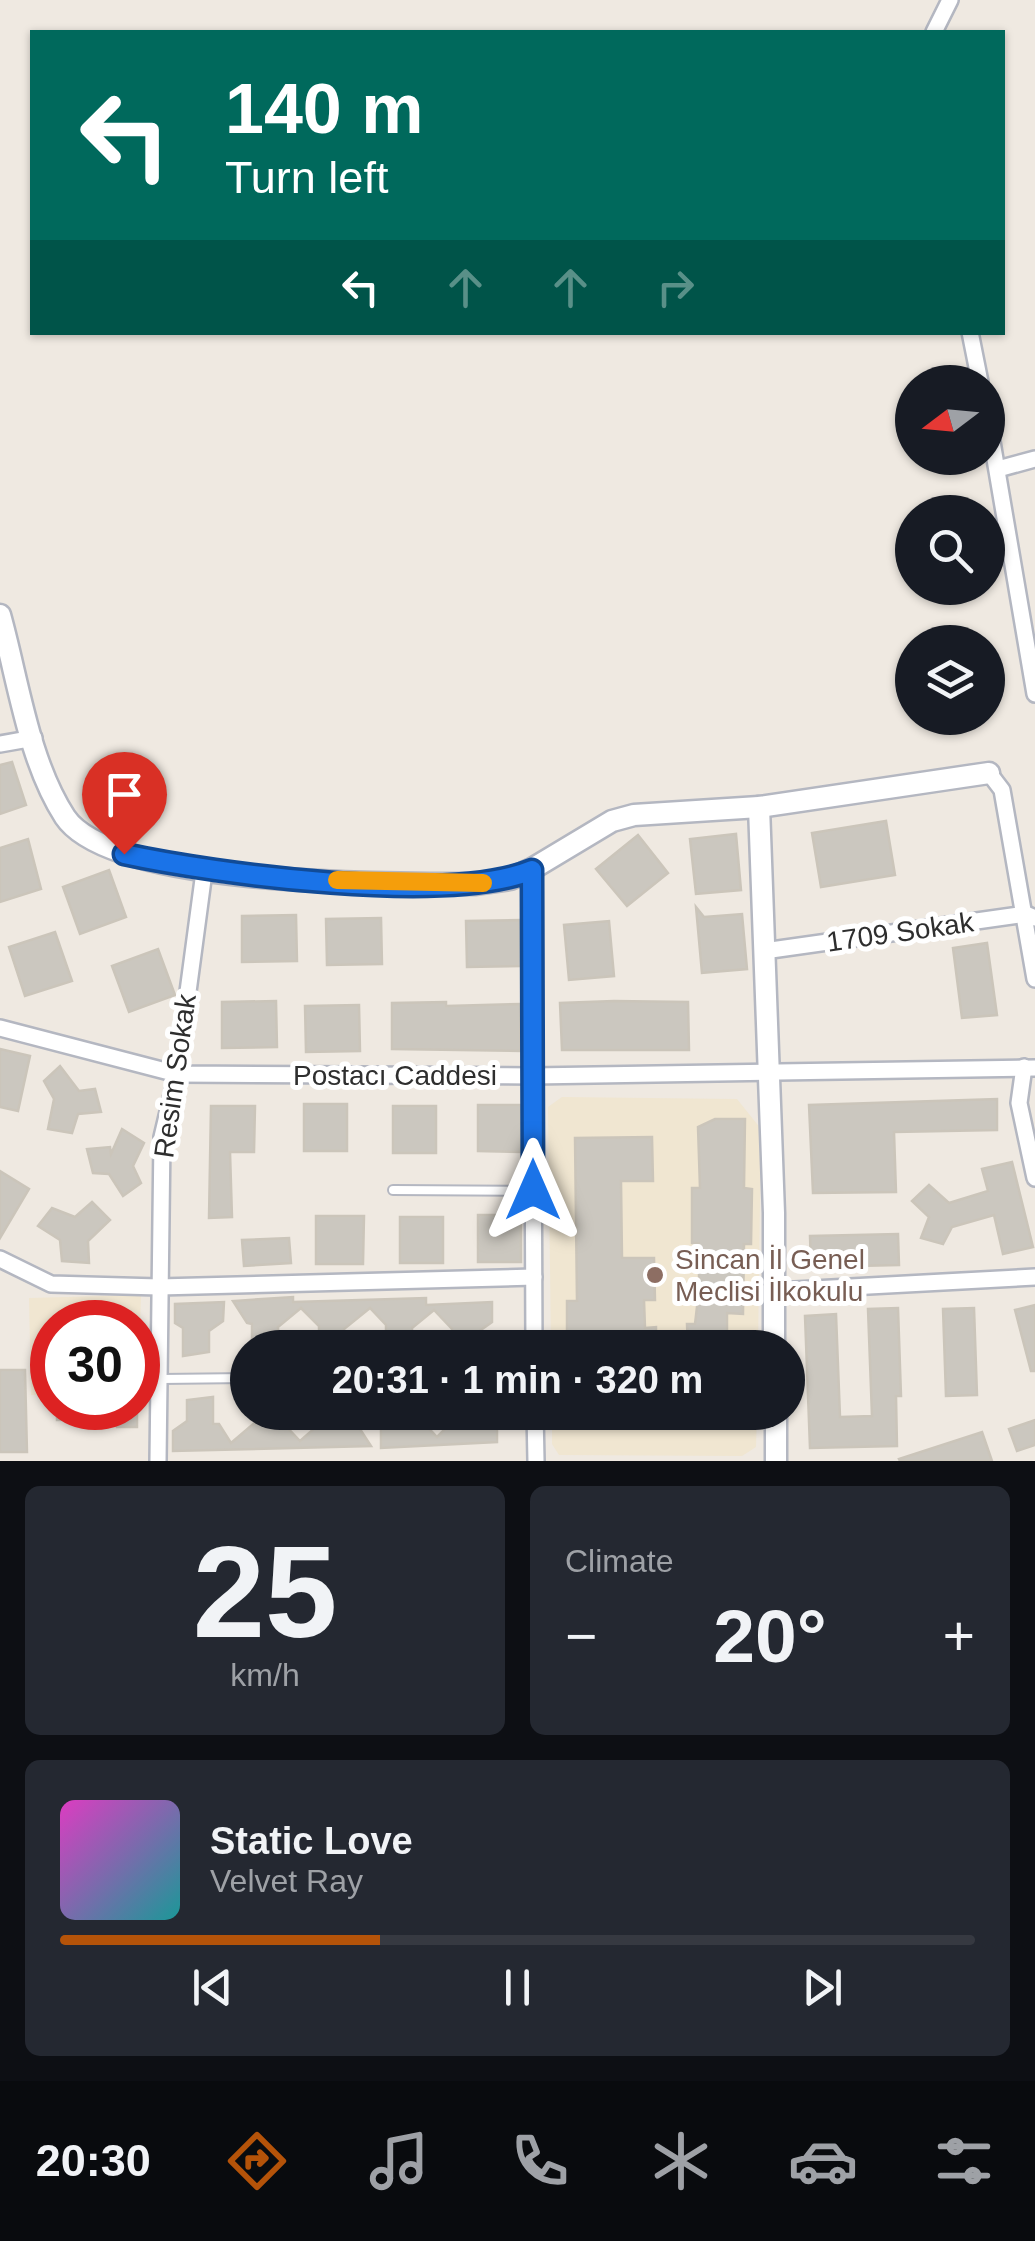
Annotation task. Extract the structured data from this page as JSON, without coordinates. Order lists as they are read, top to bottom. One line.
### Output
{"streets":{"street":["1709 Sokak","Postacı Caddesi","Resim Sokak"]},"crossings":[["Postacı Caddesi","Resim Sokak"]],"places":["Sincan İl Genel Meclisi İlkokulu"],"north":"left","page":{"turn":["140 m","Turn left"],"limit":"30","trip":"20:31 · 1 min · 320 m","tile":[["25","km/h"],"Climate"],"heat":["−","20°","+"],"song":["Static Love","Velvet Ray"],"tabs":"20:30"}}
